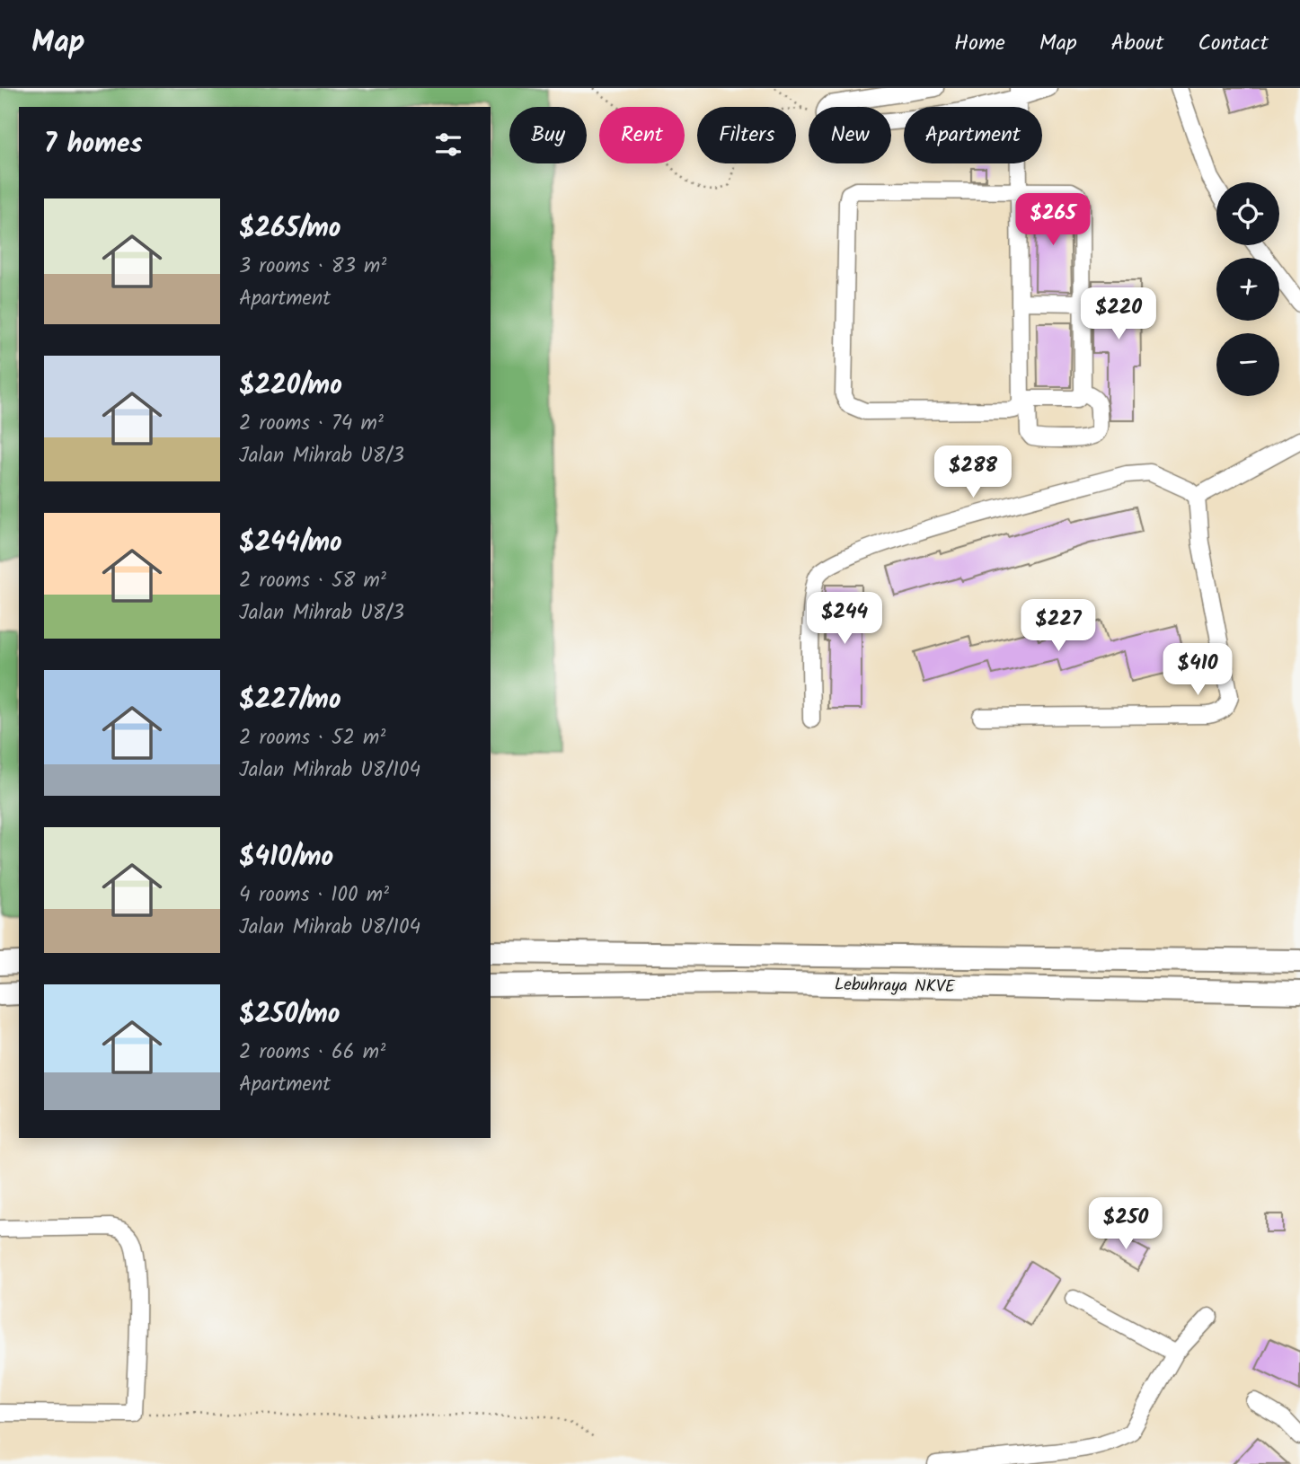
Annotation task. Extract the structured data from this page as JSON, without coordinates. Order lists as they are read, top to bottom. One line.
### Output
{"streets":{"highway":["Lebuhraya NKVE"]},"page":{"header":"Map","nav":["Home","Map","About","Contact"],"chip":["Buy","Rent","Filters","New","Apartment"],"heading":"7 homes","map_buttons":["+","−"],"list":[{"name":"$265/mo","note":"3 rooms · 83 m² · Apartment"},{"name":"$220/mo","note":"2 rooms · 74 m² · Jalan Mihrab U8/3"},{"name":"$244/mo","note":"2 rooms · 58 m² · Jalan Mihrab U8/3"},{"name":"$227/mo","note":"2 rooms · 52 m² · Jalan Mihrab U8/104"},{"name":"$410/mo","note":"4 rooms · 100 m² · Jalan Mihrab U8/104"},{"name":"$250/mo","note":"2 rooms · 66 m² · Apartment"}],"price":["$265","$220","$288","$244","$227","$410","$250"]}}
